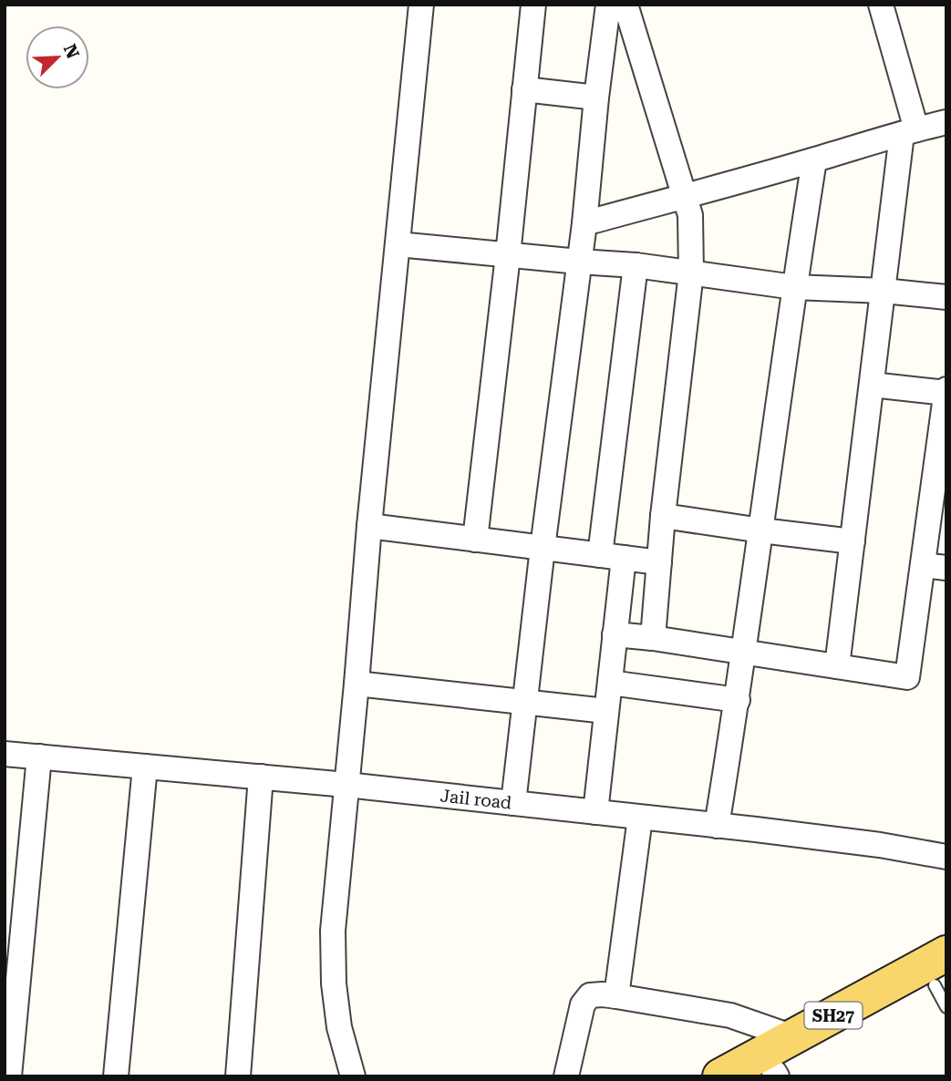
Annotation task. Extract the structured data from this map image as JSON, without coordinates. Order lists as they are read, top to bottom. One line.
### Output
{"streets":{"main road":["SH27"],"street":["Jail road"]},"north":"top right"}
